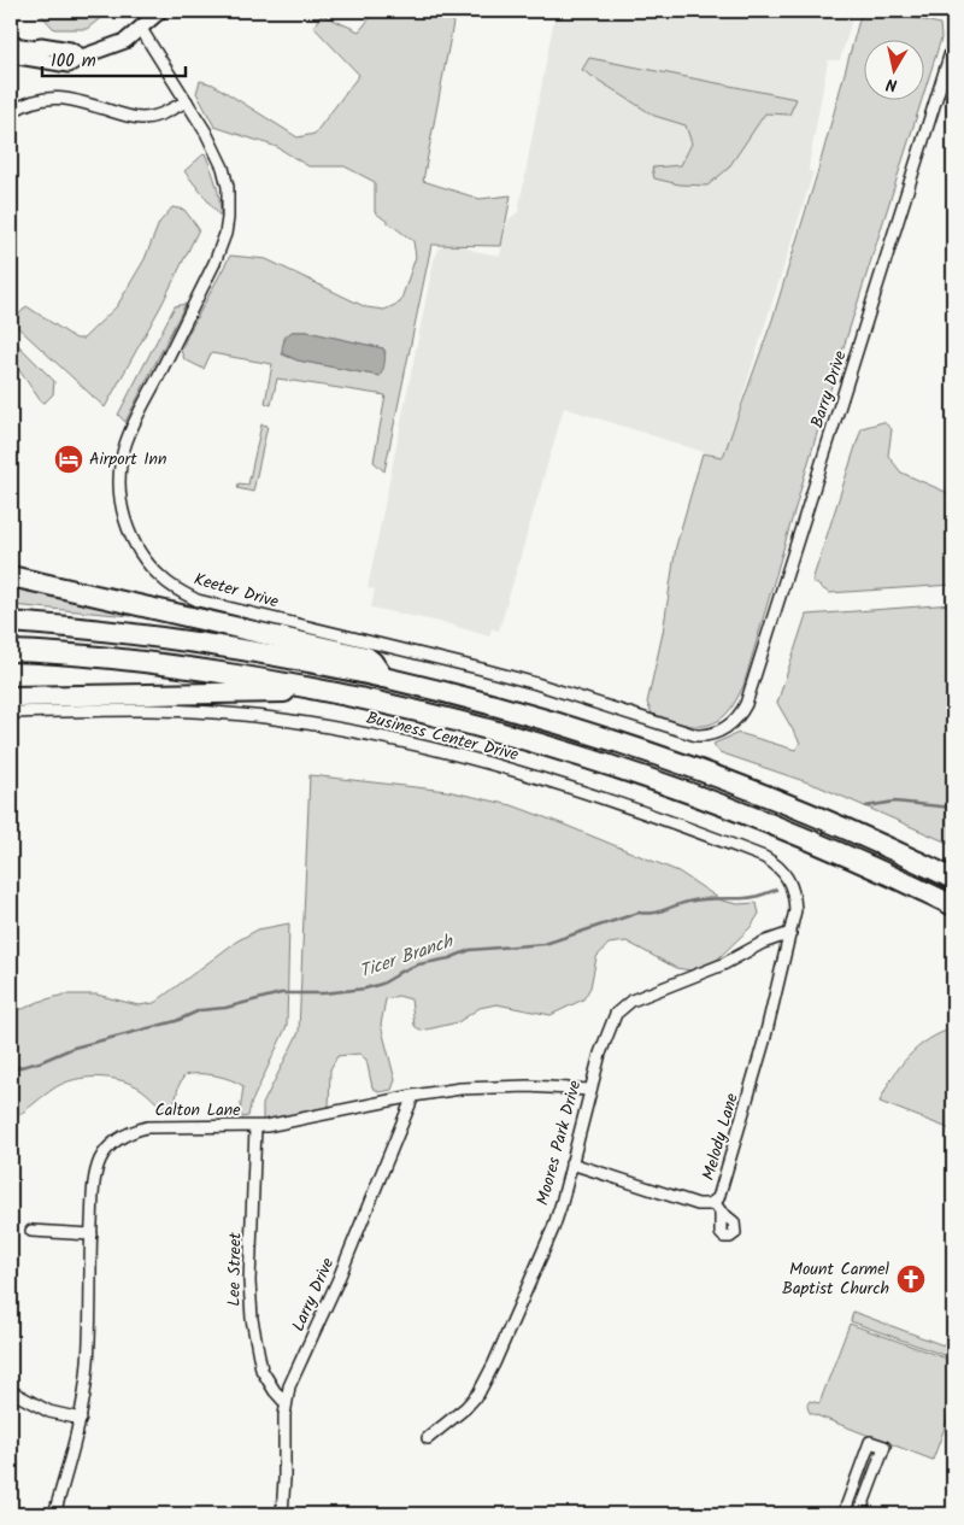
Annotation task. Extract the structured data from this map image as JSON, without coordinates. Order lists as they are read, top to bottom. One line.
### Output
{"streets":{"street":["Barry Drive","Keeter Drive","Business Center Drive","Calton Lane","Melody Lane","Moores Park Drive","Lee Street","Larry Drive"]},"crossings":[["Barry Drive","Keeter Drive"],["Business Center Drive","Melody Lane"],["Business Center Drive","Moores Park Drive"],["Calton Lane","Moores Park Drive"],["Calton Lane","Lee Street"],["Calton Lane","Larry Drive"],["Melody Lane","Moores Park Drive"],["Lee Street","Larry Drive"]],"water":["Ticer Branch"],"places":{"hotel":["Airport Inn"],"church":["Mount Carmel Baptist Church"]},"scale_bar":"100 m","north":"bottom"}
